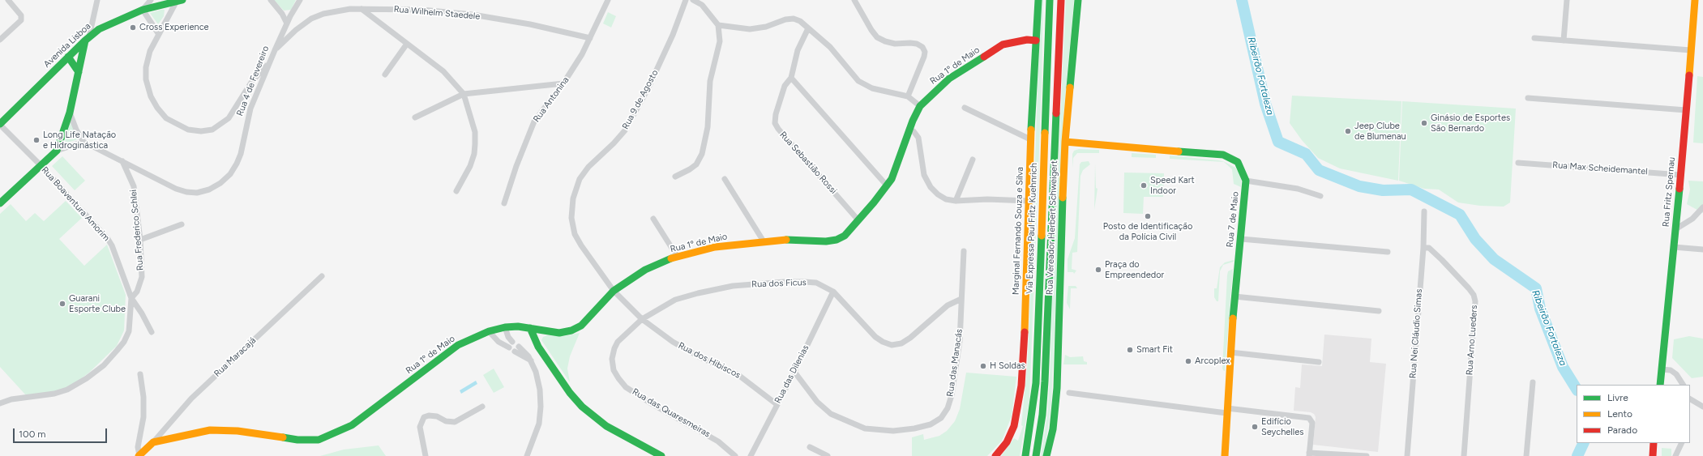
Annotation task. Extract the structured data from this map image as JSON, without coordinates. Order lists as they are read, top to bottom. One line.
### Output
{"streets":{"street":["Rua Wilhelm Staedele","Avenida Lisboa","Rua 1º de Maio","Rua 4 de Fevereiro","Rua Antonina","Rua 9 de Agosto","Rua Sebastião Rossi","Rua Max Scheidemantel","Rua Fritz Spernau","Rua Boaventura Amorim","Rua 7 de Maio","Rua Vereador Herbert Schweigert","Via Expressa Paul Fritz Kuehnrich","Rua Frederico Schlei","Marginal Fernando Souza e Silva","Rua dos Ficus","Rua Nei Cláudio Simas","Rua Arno Lueders","Rua Maracajá","Rua dos Hibiscos","Rua das Manacás","Rua das Dilenias","Rua das Quaresmeiras"]},"crossings":[["Rua Wilhelm Staedele","Rua 4 de Fevereiro"],["Rua Wilhelm Staedele","Rua Antonina"],["Avenida Lisboa","Rua Boaventura Amorim"],["Rua 1º de Maio","Rua 9 de Agosto"],["Rua 1º de Maio","Rua Sebastião Rossi"],["Rua 1º de Maio","Marginal Fernando Souza e Silva"],["Rua 1º de Maio","Rua Maracajá"],["Rua 1º de Maio","Rua dos Hibiscos"],["Rua 4 de Fevereiro","Rua Frederico Schlei"],["Rua 9 de Agosto","Rua dos Hibiscos"],["Rua Max Scheidemantel","Rua Fritz Spernau"],["Rua Boaventura Amorim","Rua Frederico Schlei"],["Rua 7 de Maio","Rua Vereador Herbert Schweigert"],["Rua dos Ficus","Rua dos Hibiscos"],["Rua dos Ficus","Rua das Manacás"],["Rua dos Ficus","Rua das Dilenias"],["Rua dos Ficus","Rua das Quaresmeiras"],["Rua Nei Cláudio Simas","Rua Arno Lueders"],["Rua dos Hibiscos","Rua das Dilenias"],["Rua dos Hibiscos","Rua das Quaresmeiras"],["Rua das Manacás","Rua das Dilenias"]],"water":["Ribeirão Fortaleza"],"places":["Cross Experience","Ginásio de Esportes São Bernardo","Jeep Clube de Blumenau","Long Life Natação e Hidroginástica","Speed Kart Indoor","Posto de Identificação da Polícia Civil","Praça do Empreendedor","Guarani Esporte Clube","Smart Fit","Arcoplex","H Soldas","Edifício Seychelles"],"legend":["Livre","Lento","Parado"],"scale_bar":"100 m"}
